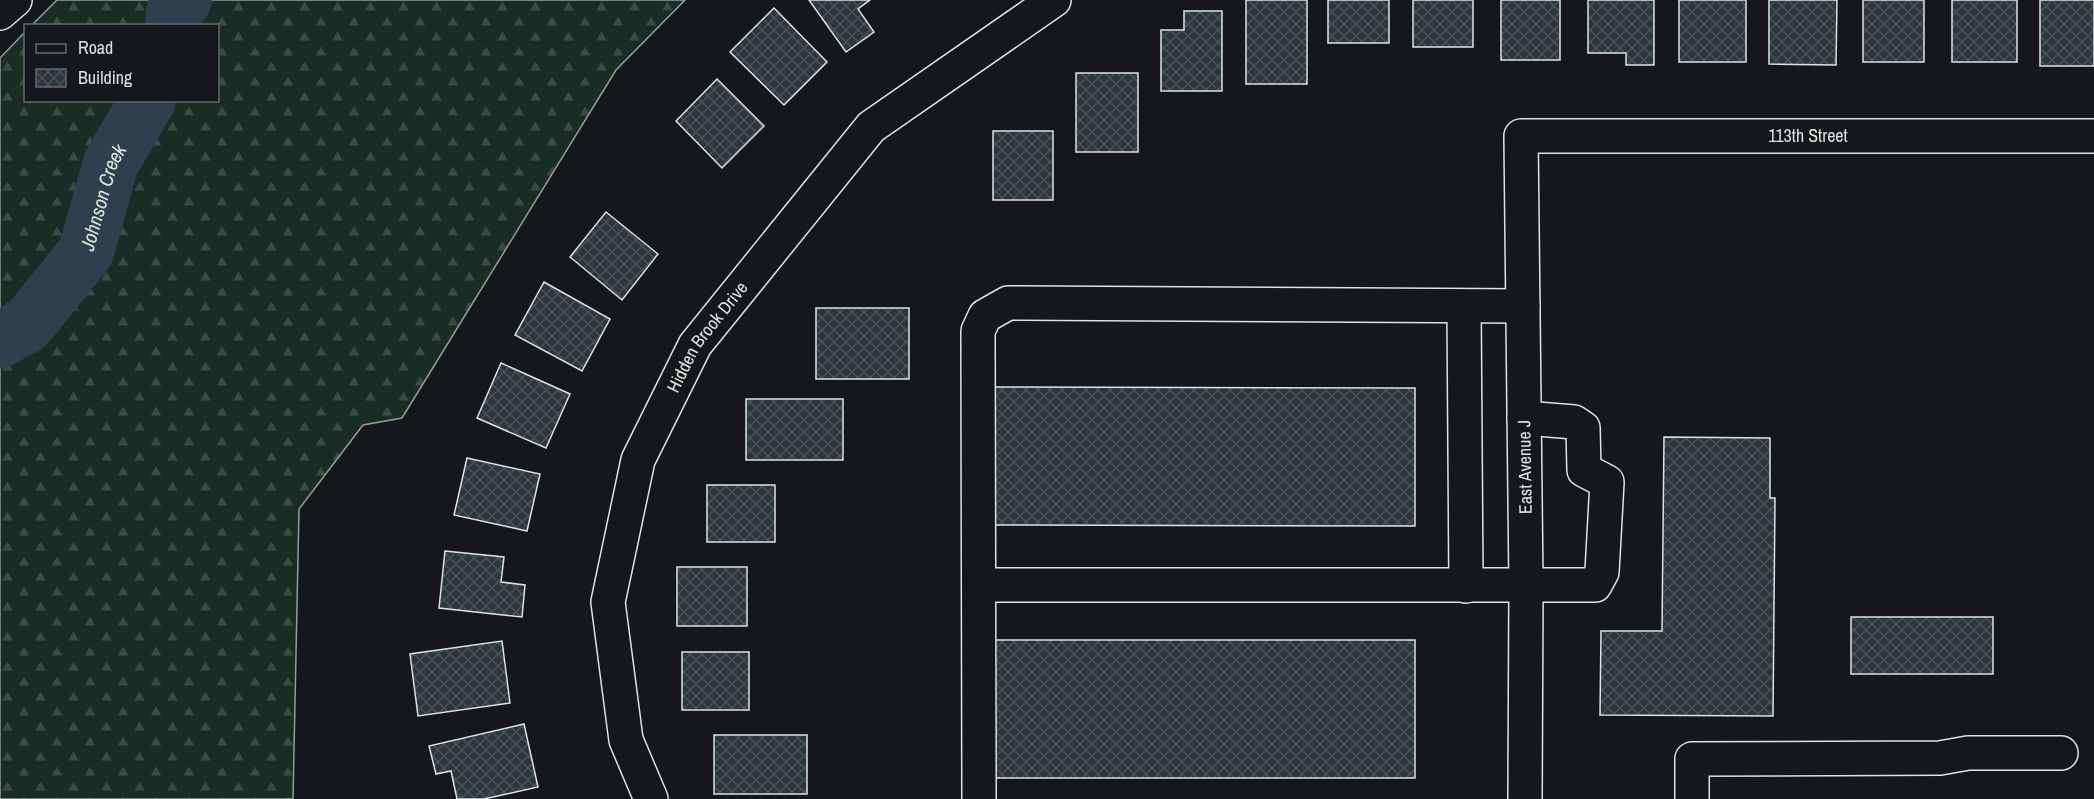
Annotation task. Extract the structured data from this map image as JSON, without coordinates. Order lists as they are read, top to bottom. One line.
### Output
{"streets":{"street":["113th Street","Hidden Brook Drive","East Avenue J"]},"crossings":[["113th Street","East Avenue J"]],"water":["Johnson Creek"],"legend":["Road","Building"]}
